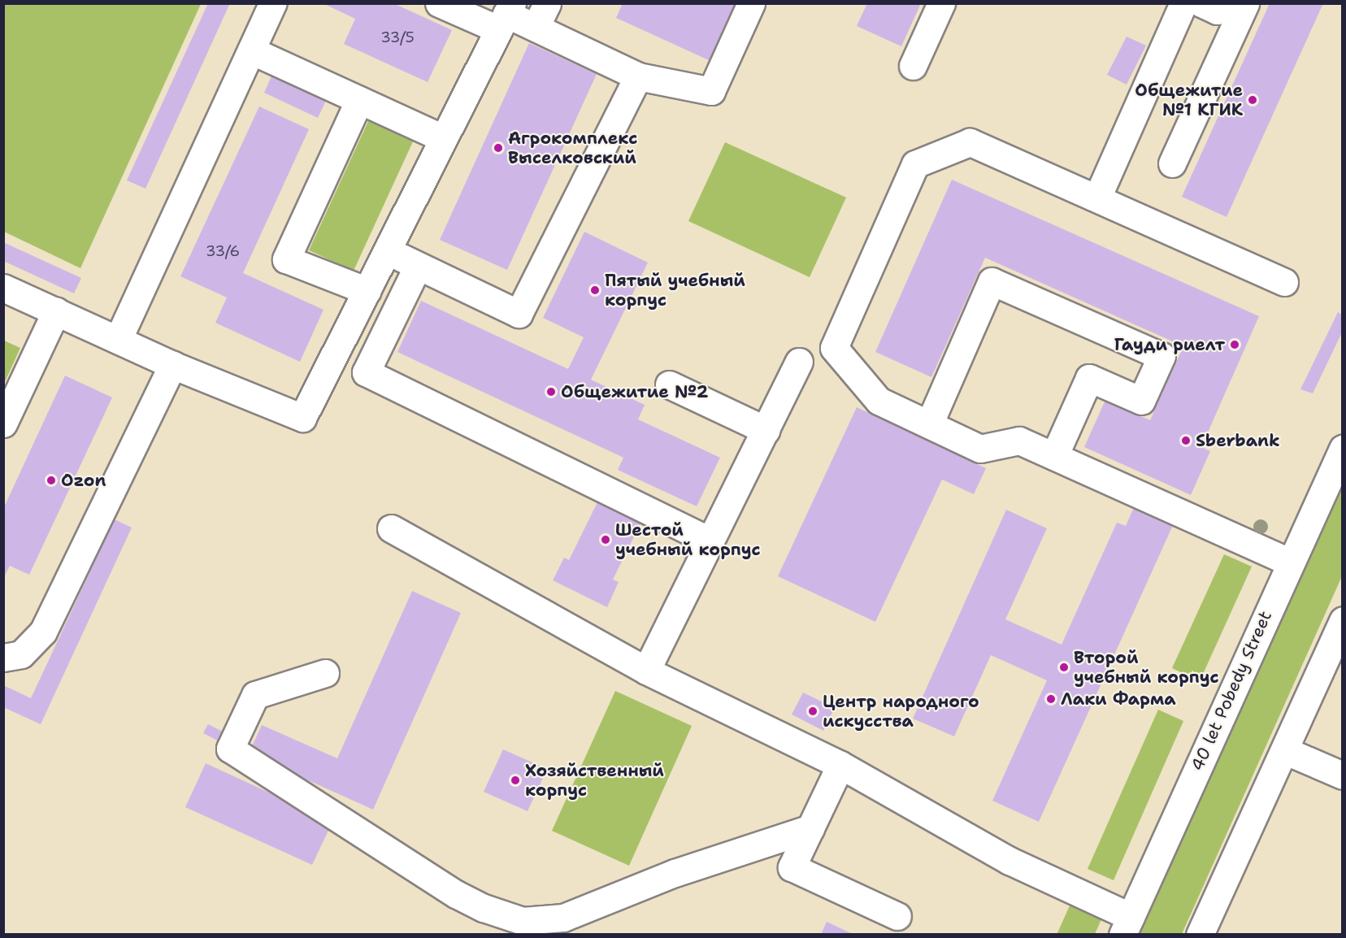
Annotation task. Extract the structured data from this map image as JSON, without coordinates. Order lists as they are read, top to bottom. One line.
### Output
{"streets":{"main road":["40 let Pobedy Street"]},"places":["Общежитие №1 КГИК","Агрокомплекс Выселковский","Пятый учебный корпус","Гауди риелт","Общежитие №2","Sberbank","Ozon","Шестой учебный корпус","Второй учебный корпус","Лаки Фарма","Центр народного искусства","Хозяйственный корпус"],"house_numbers":["33/5","33/6"]}
